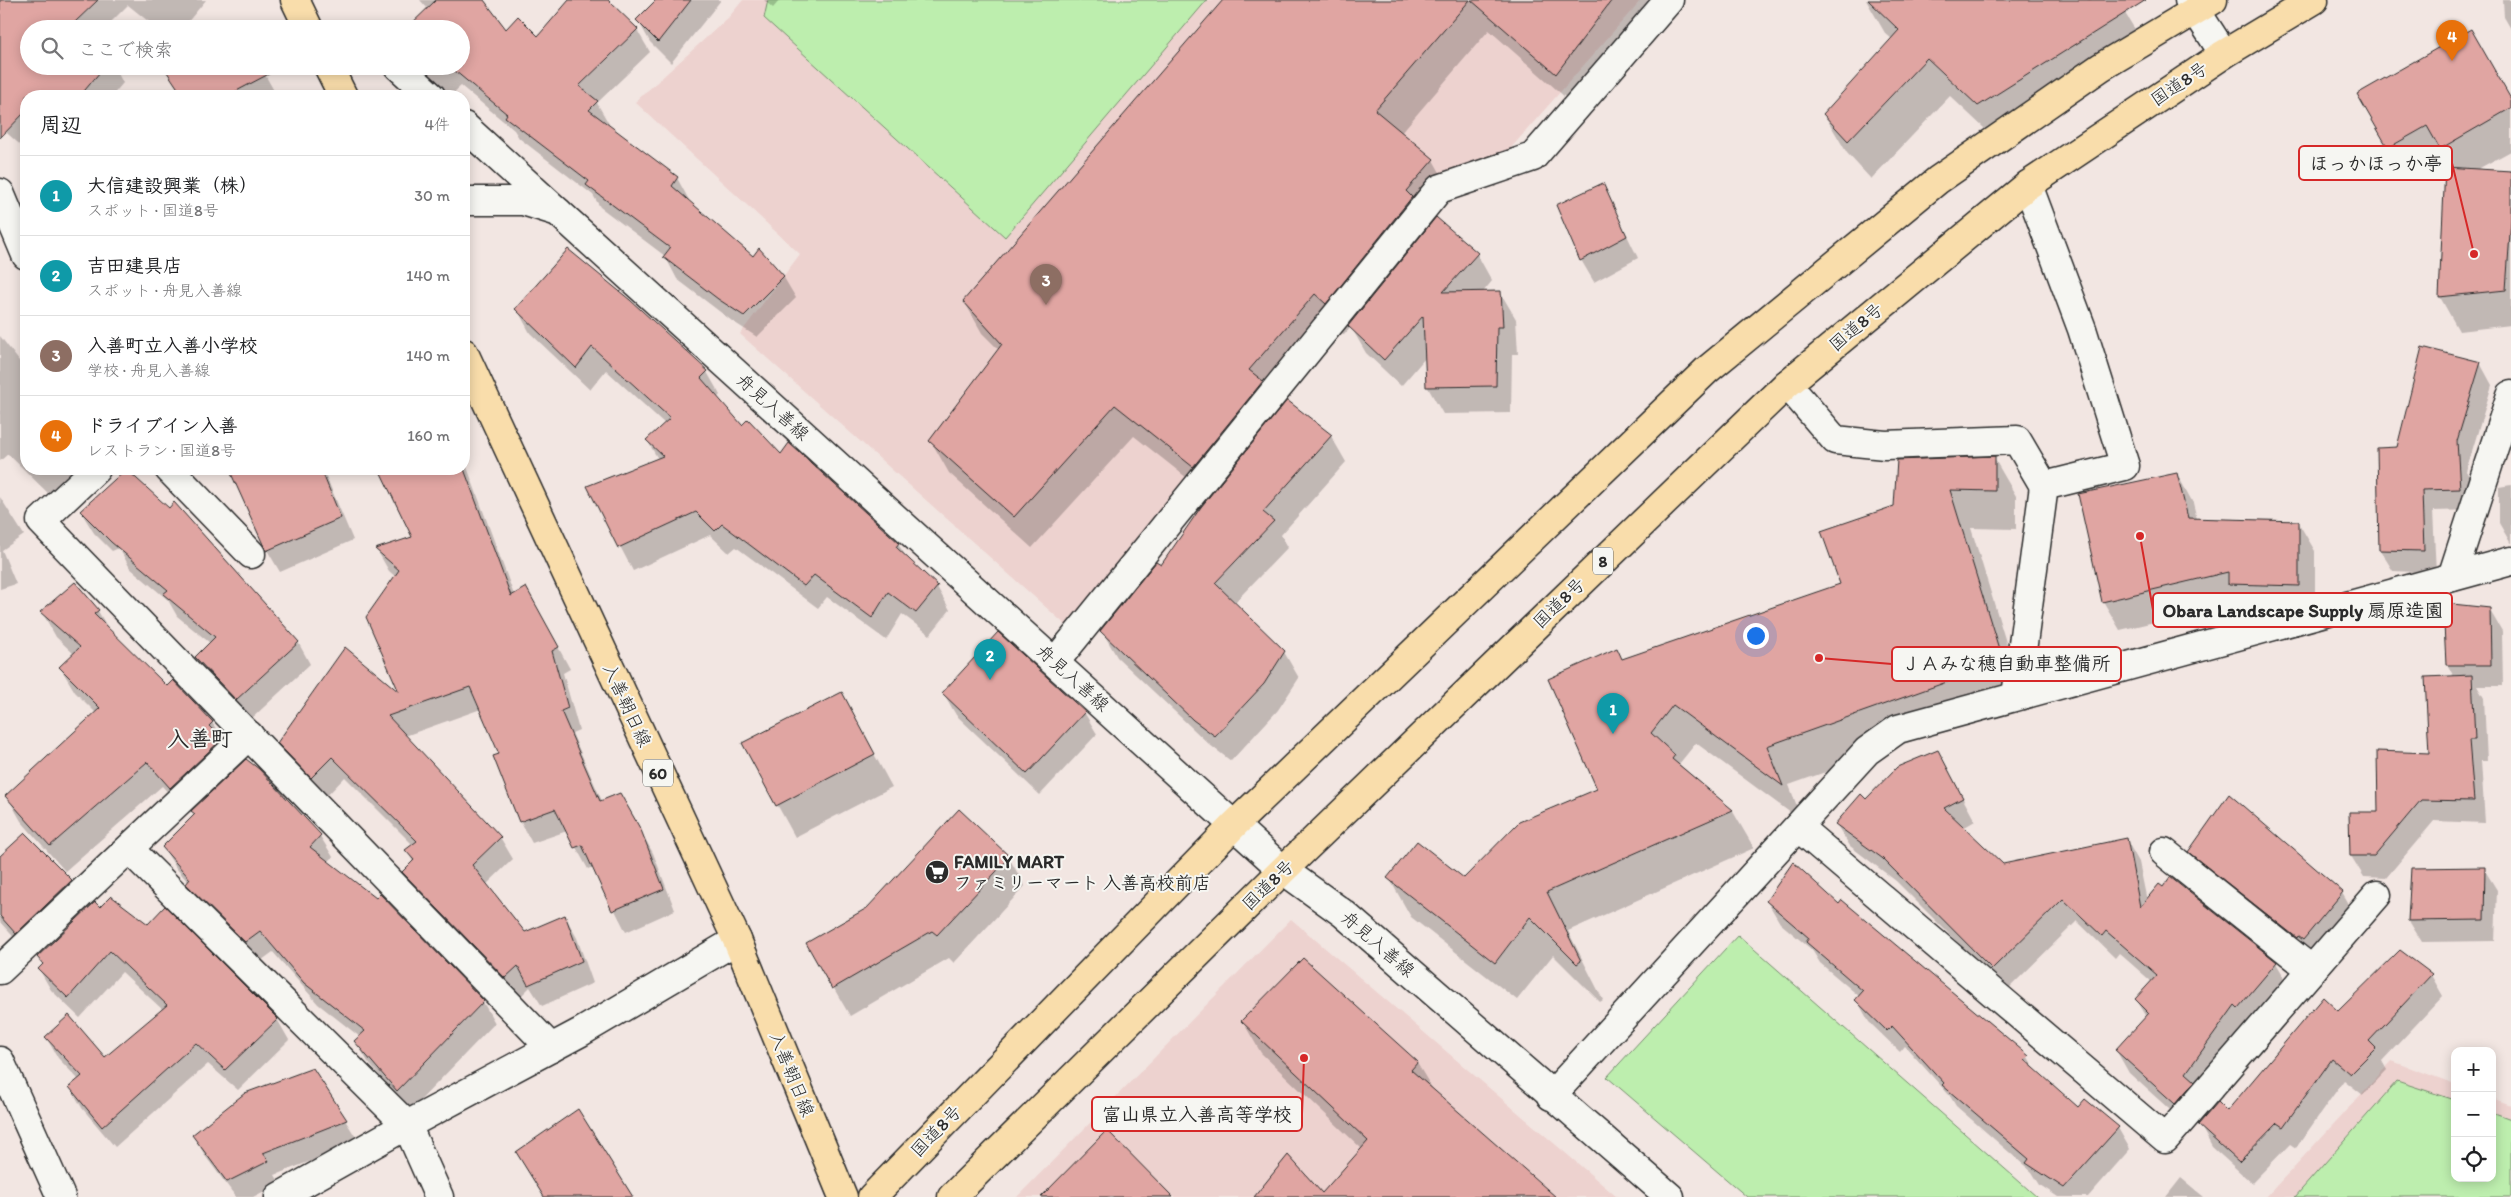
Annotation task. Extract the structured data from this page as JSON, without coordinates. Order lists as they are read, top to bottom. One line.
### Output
{"streets":{"main road":["国道8号","8","入善朝日線","60"],"street":["舟見入善線"]},"crossings":[["国道8号","舟見入善線"]],"districts":["入善町"],"places":{"other":["ほっかほっか亭","Obara Landscape Supply 扇原造園","ＪＡみな穂自動車整備所","富山県立入善高等学校"],"supermarket":["FAMILY MART ファミリーマート 入善高校前店"]},"page":{"pins":["4","3","2","1"],"search":"ここで検索","heading":["周辺","4件"],"list":[{"mark":"1","name":"大信建設興業（株）","note":"スポット · 国道8号","value":"30 m"},{"mark":"2","name":"吉田建具店","note":"スポット · 舟見入善線","value":"140 m"},{"mark":"3","name":"入善町立入善小学校","note":"学校 · 舟見入善線","value":"140 m"},{"mark":"4","name":"ドライブイン入善","note":"レストラン · 国道8号","value":"160 m"}],"map_buttons":["+","−"]}}
